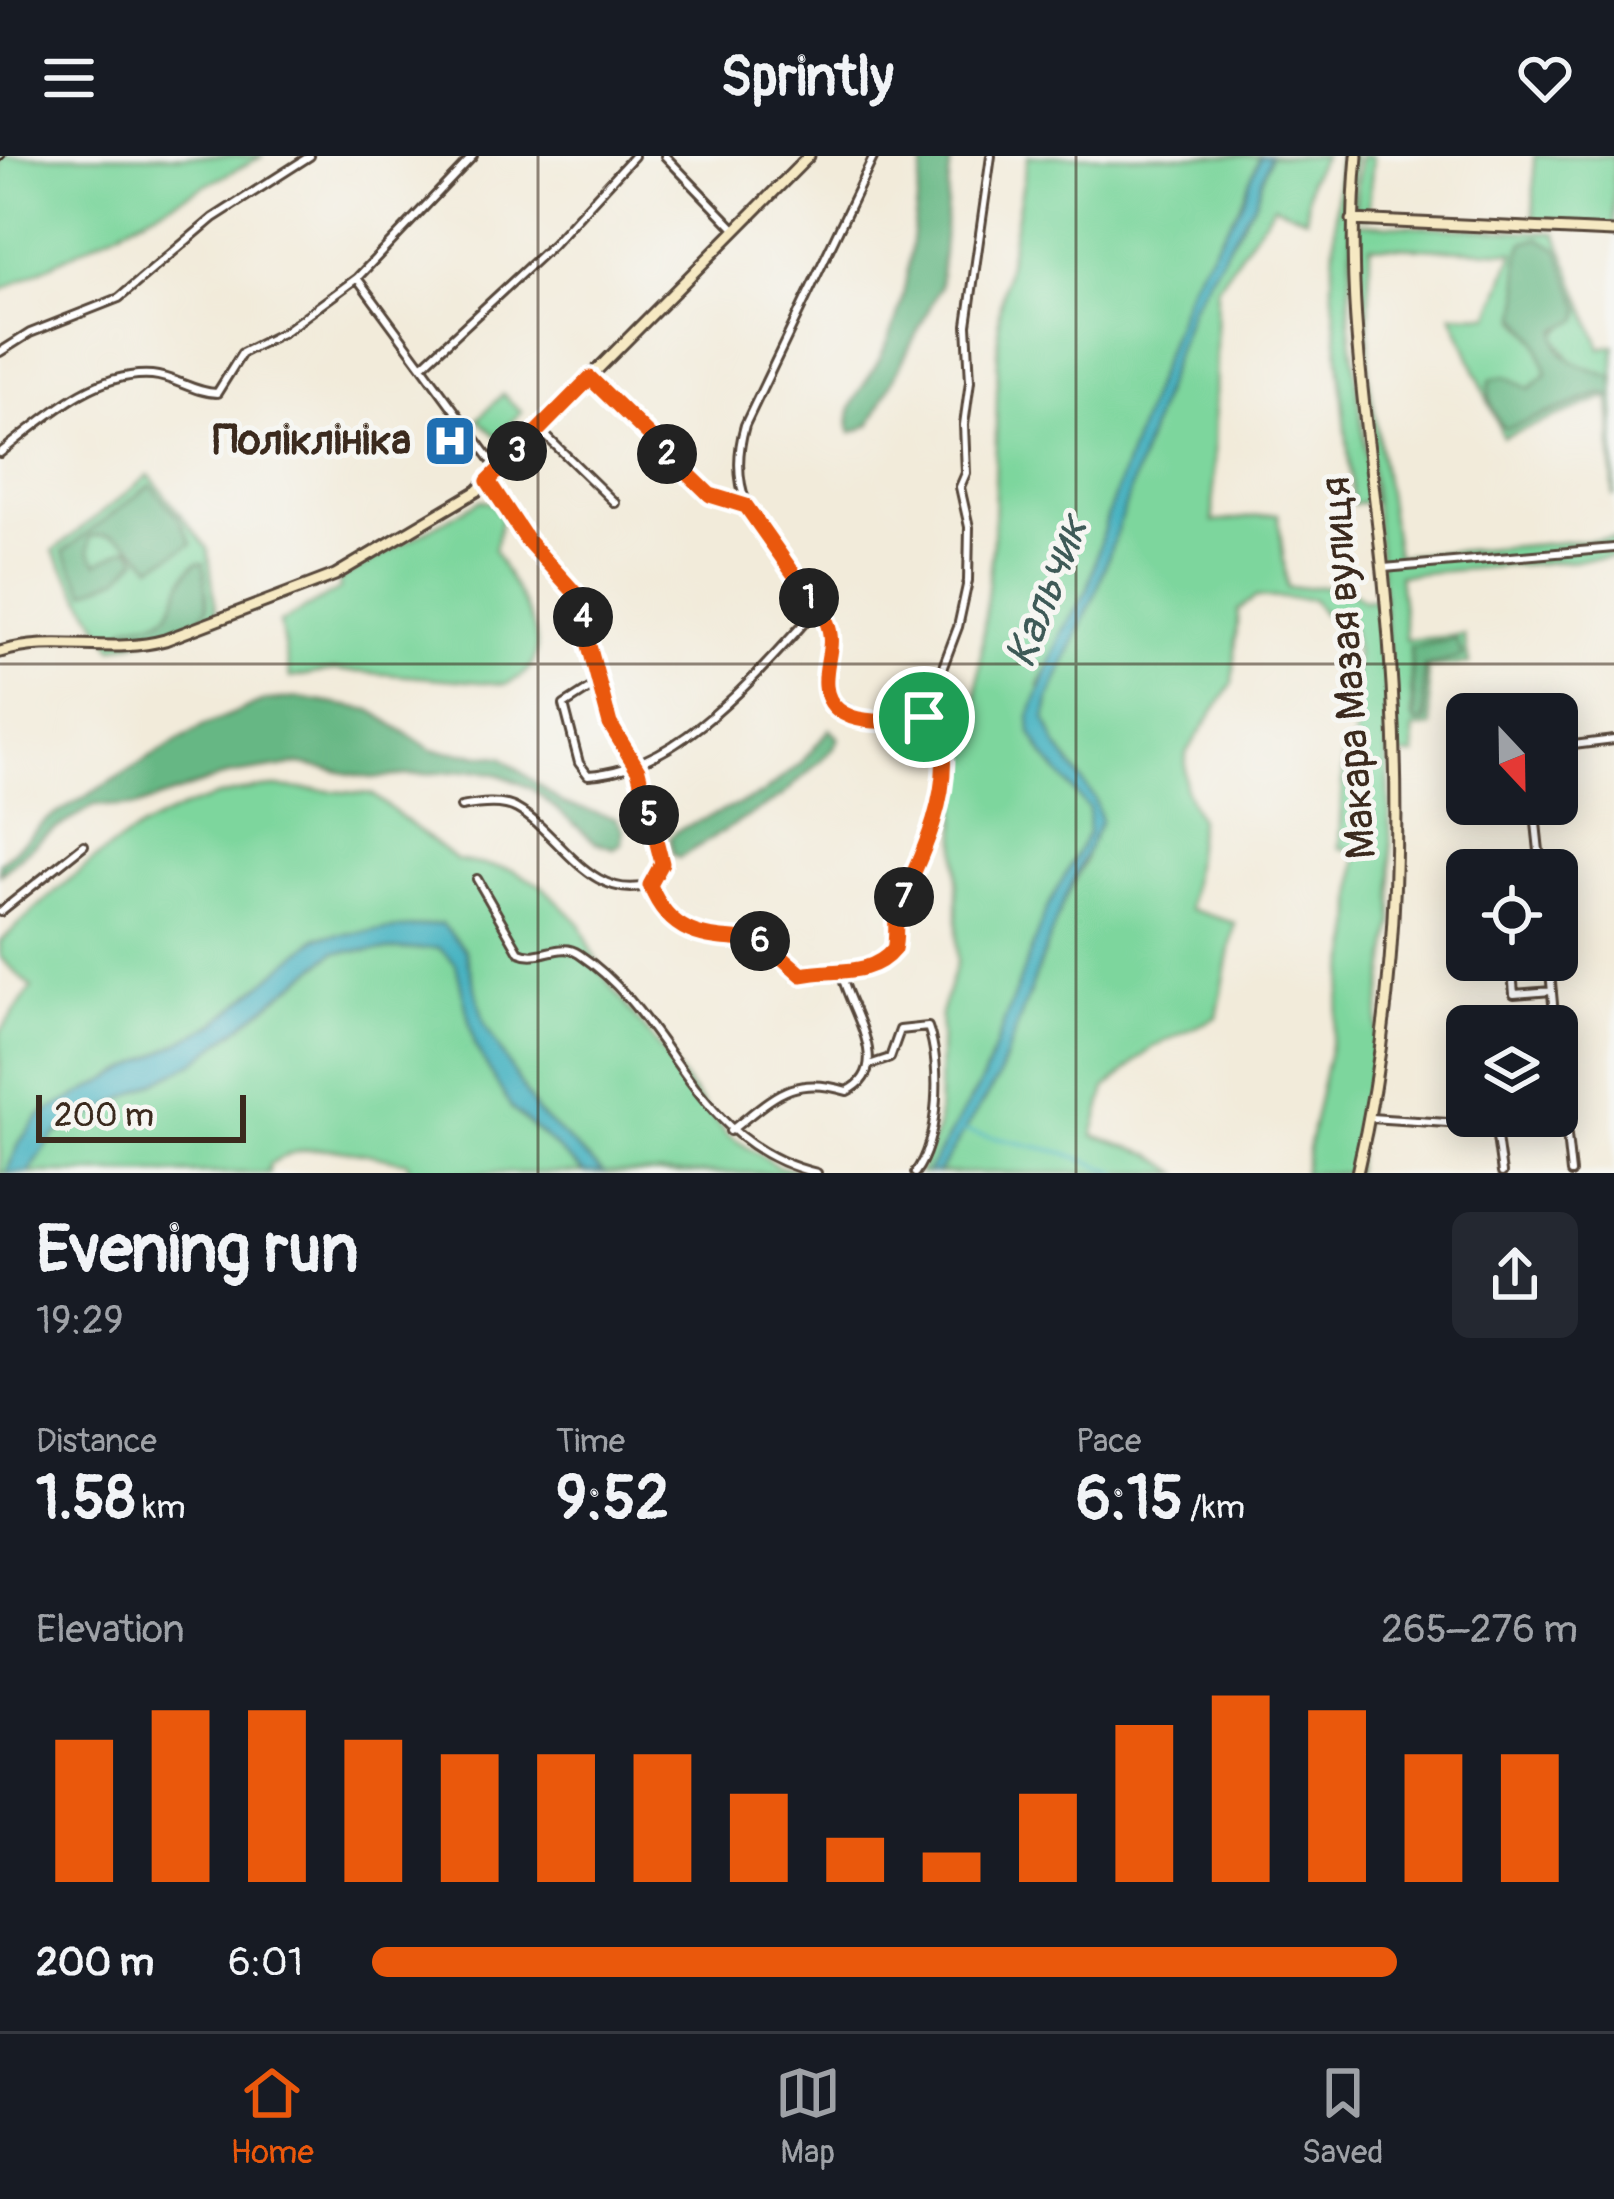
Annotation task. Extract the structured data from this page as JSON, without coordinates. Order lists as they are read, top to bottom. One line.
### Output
{"streets":{"street":["Макара Мазая вулиця"]},"water":["Кальчик"],"places":{"hospital":["Поліклініка"]},"scale_bar":"200 m","north":"bottom","page":{"header":"Sprintly","pins":["3","2","1","4","5","7","6"],"scale":"200 m","heading":["Evening run","19:29"],"stats":[["Distance","1.58 km"],["Time","9:52"],["Pace","6:15 /km"]],"chart":["Elevation","265–276 m"],"list":[{"name":"200 m","note":"6:01"}],"tabs":["Home","Map","Saved"]}}
